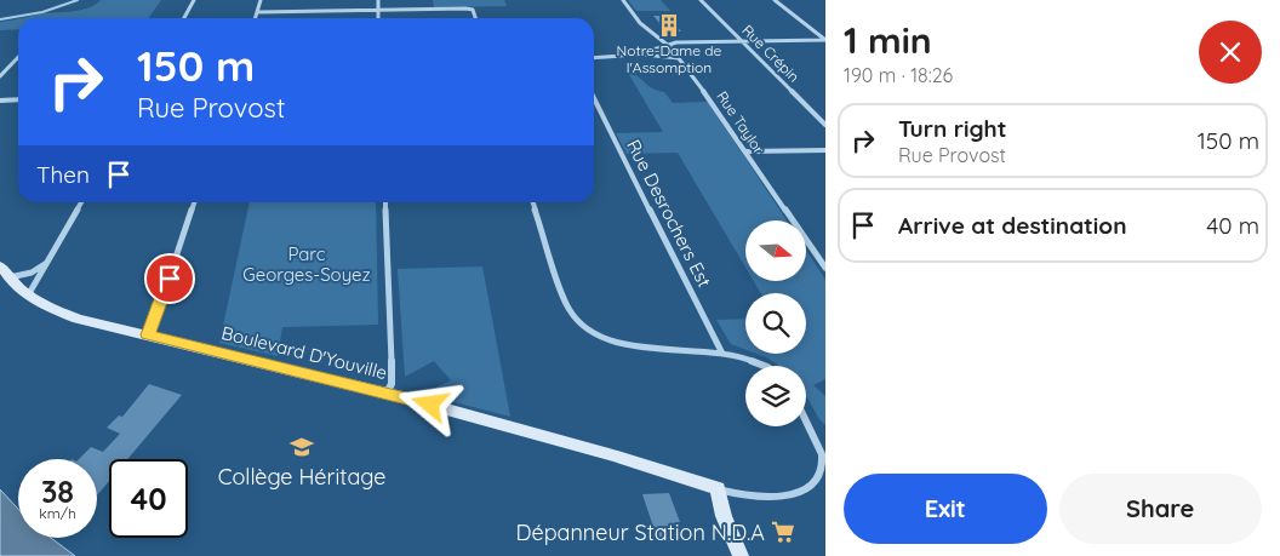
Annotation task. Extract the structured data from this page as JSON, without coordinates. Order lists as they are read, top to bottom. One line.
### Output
{"streets":{"street":["Rue Crépin","Rue Taylor","Rue Desrochers Est","Boulevard D'Youville"]},"parks":["Parc Georges-Soyez"],"places":{"building":["Notre-Dame de l'Assomption"],"school or university":["Collège Héritage"],"supermarket":["Dépanneur Station N.D.A"]},"north":"right","page":{"heading":["1 min","190 m · 18:26"],"turn":["150 m","Rue Provost"],"list":[{"name":"Turn right","note":"Rue Provost","value":"150 m"},{"name":"Arrive at destination","value":"40 m"}],"then":"Then","speed":"38 km/h","limit":"40","buttons":["Exit","Share"]}}
